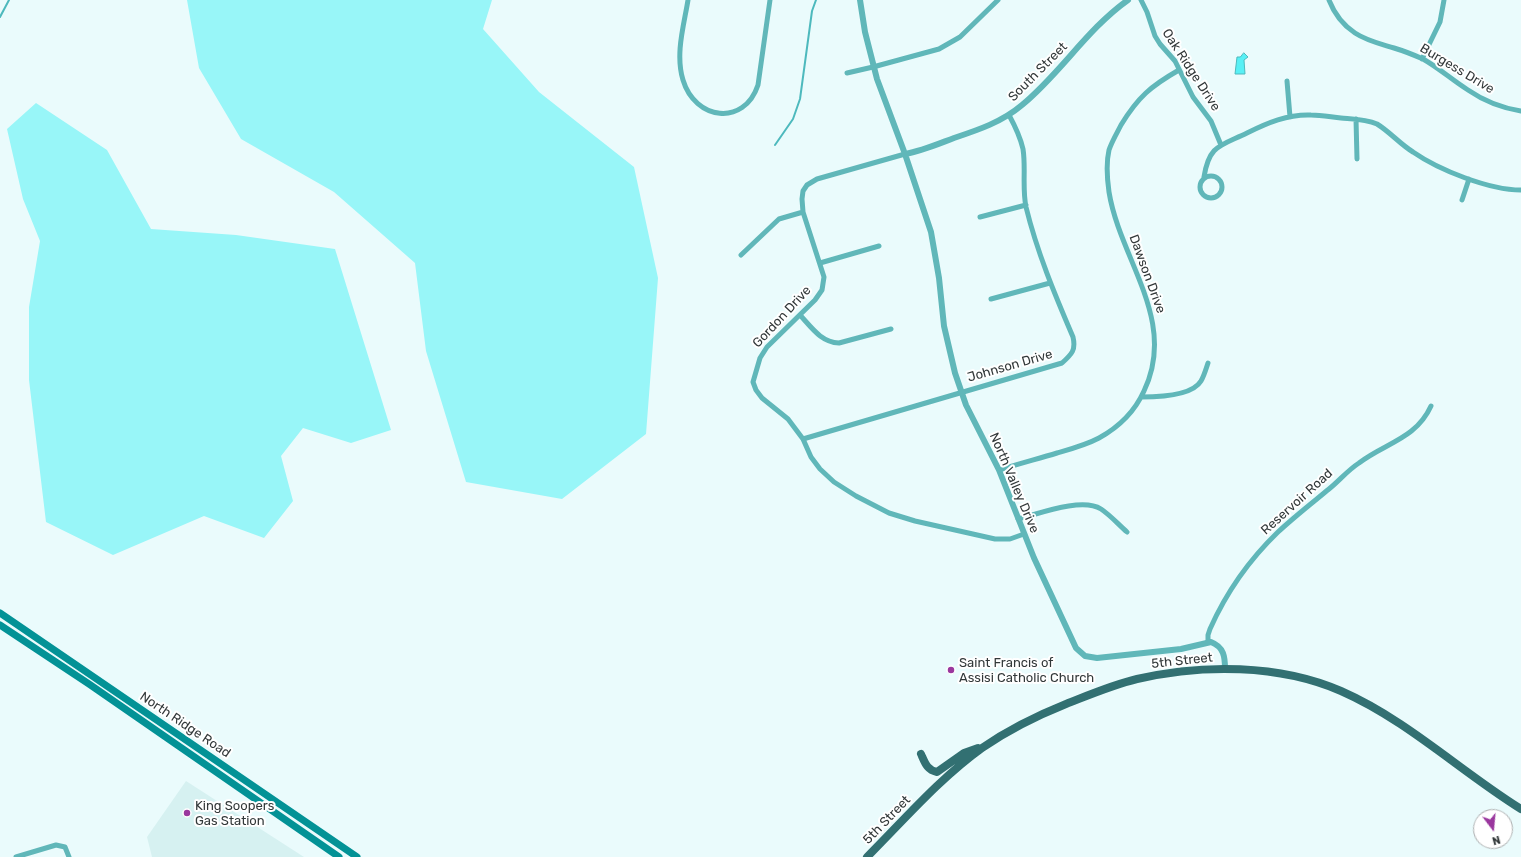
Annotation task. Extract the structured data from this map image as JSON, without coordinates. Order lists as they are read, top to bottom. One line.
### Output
{"streets":{"main road":["5th Street","North Ridge Road"],"street":["Burgess Drive","Oak Ridge Drive","South Street","Dawson Drive","Gordon Drive","Johnson Drive","North Valley Drive","Reservoir Road"]},"crossings":[["Oak Ridge Drive","Dawson Drive"],["South Street","Gordon Drive"],["South Street","Johnson Drive"],["South Street","North Valley Drive"],["Dawson Drive","North Valley Drive"],["Gordon Drive","Johnson Drive"],["Gordon Drive","North Valley Drive"],["Johnson Drive","North Valley Drive"],["North Valley Drive","Reservoir Road"]],"places":["Saint Francis of Assisi Catholic Church","King Soopers Gas Station"],"north":"bottom"}
